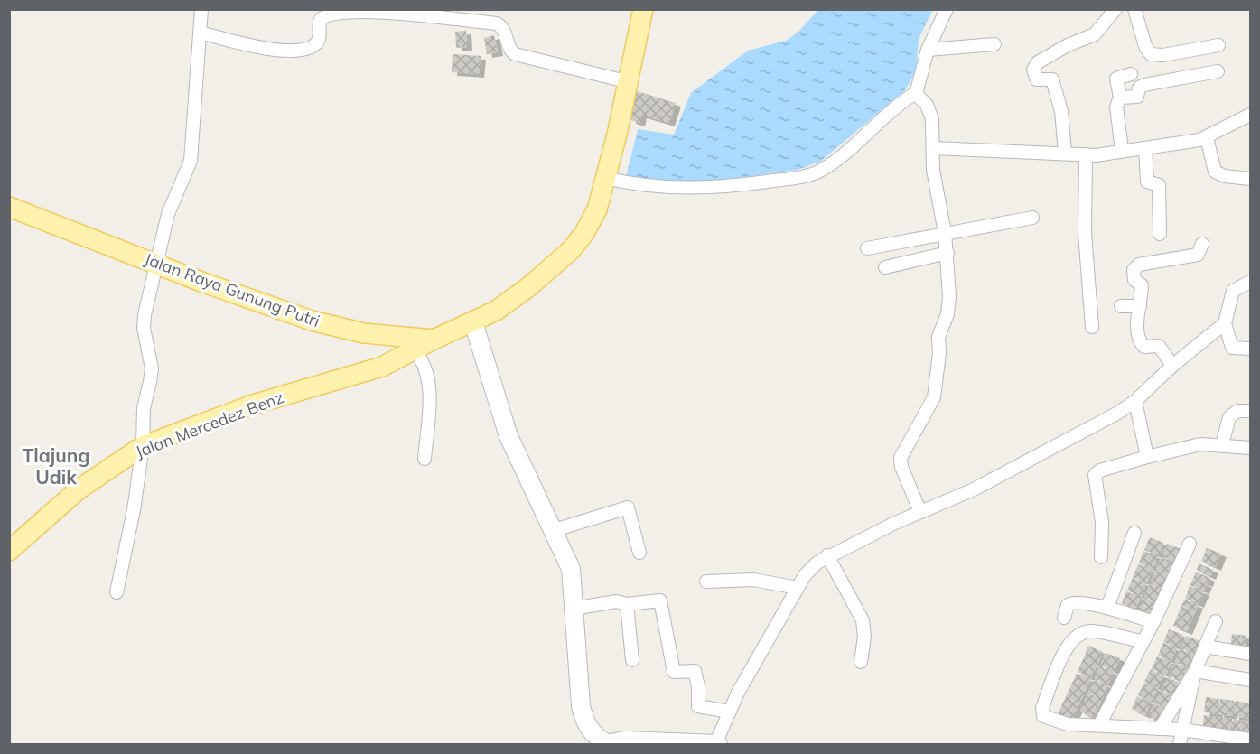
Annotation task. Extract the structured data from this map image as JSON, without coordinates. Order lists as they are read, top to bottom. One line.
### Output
{"streets":{"main road":["Jalan Raya Gunung Putri","Jalan Mercedez Benz"]},"crossings":[["Jalan Raya Gunung Putri","Jalan Mercedez Benz"]],"districts":["Tlajung Udik"]}
